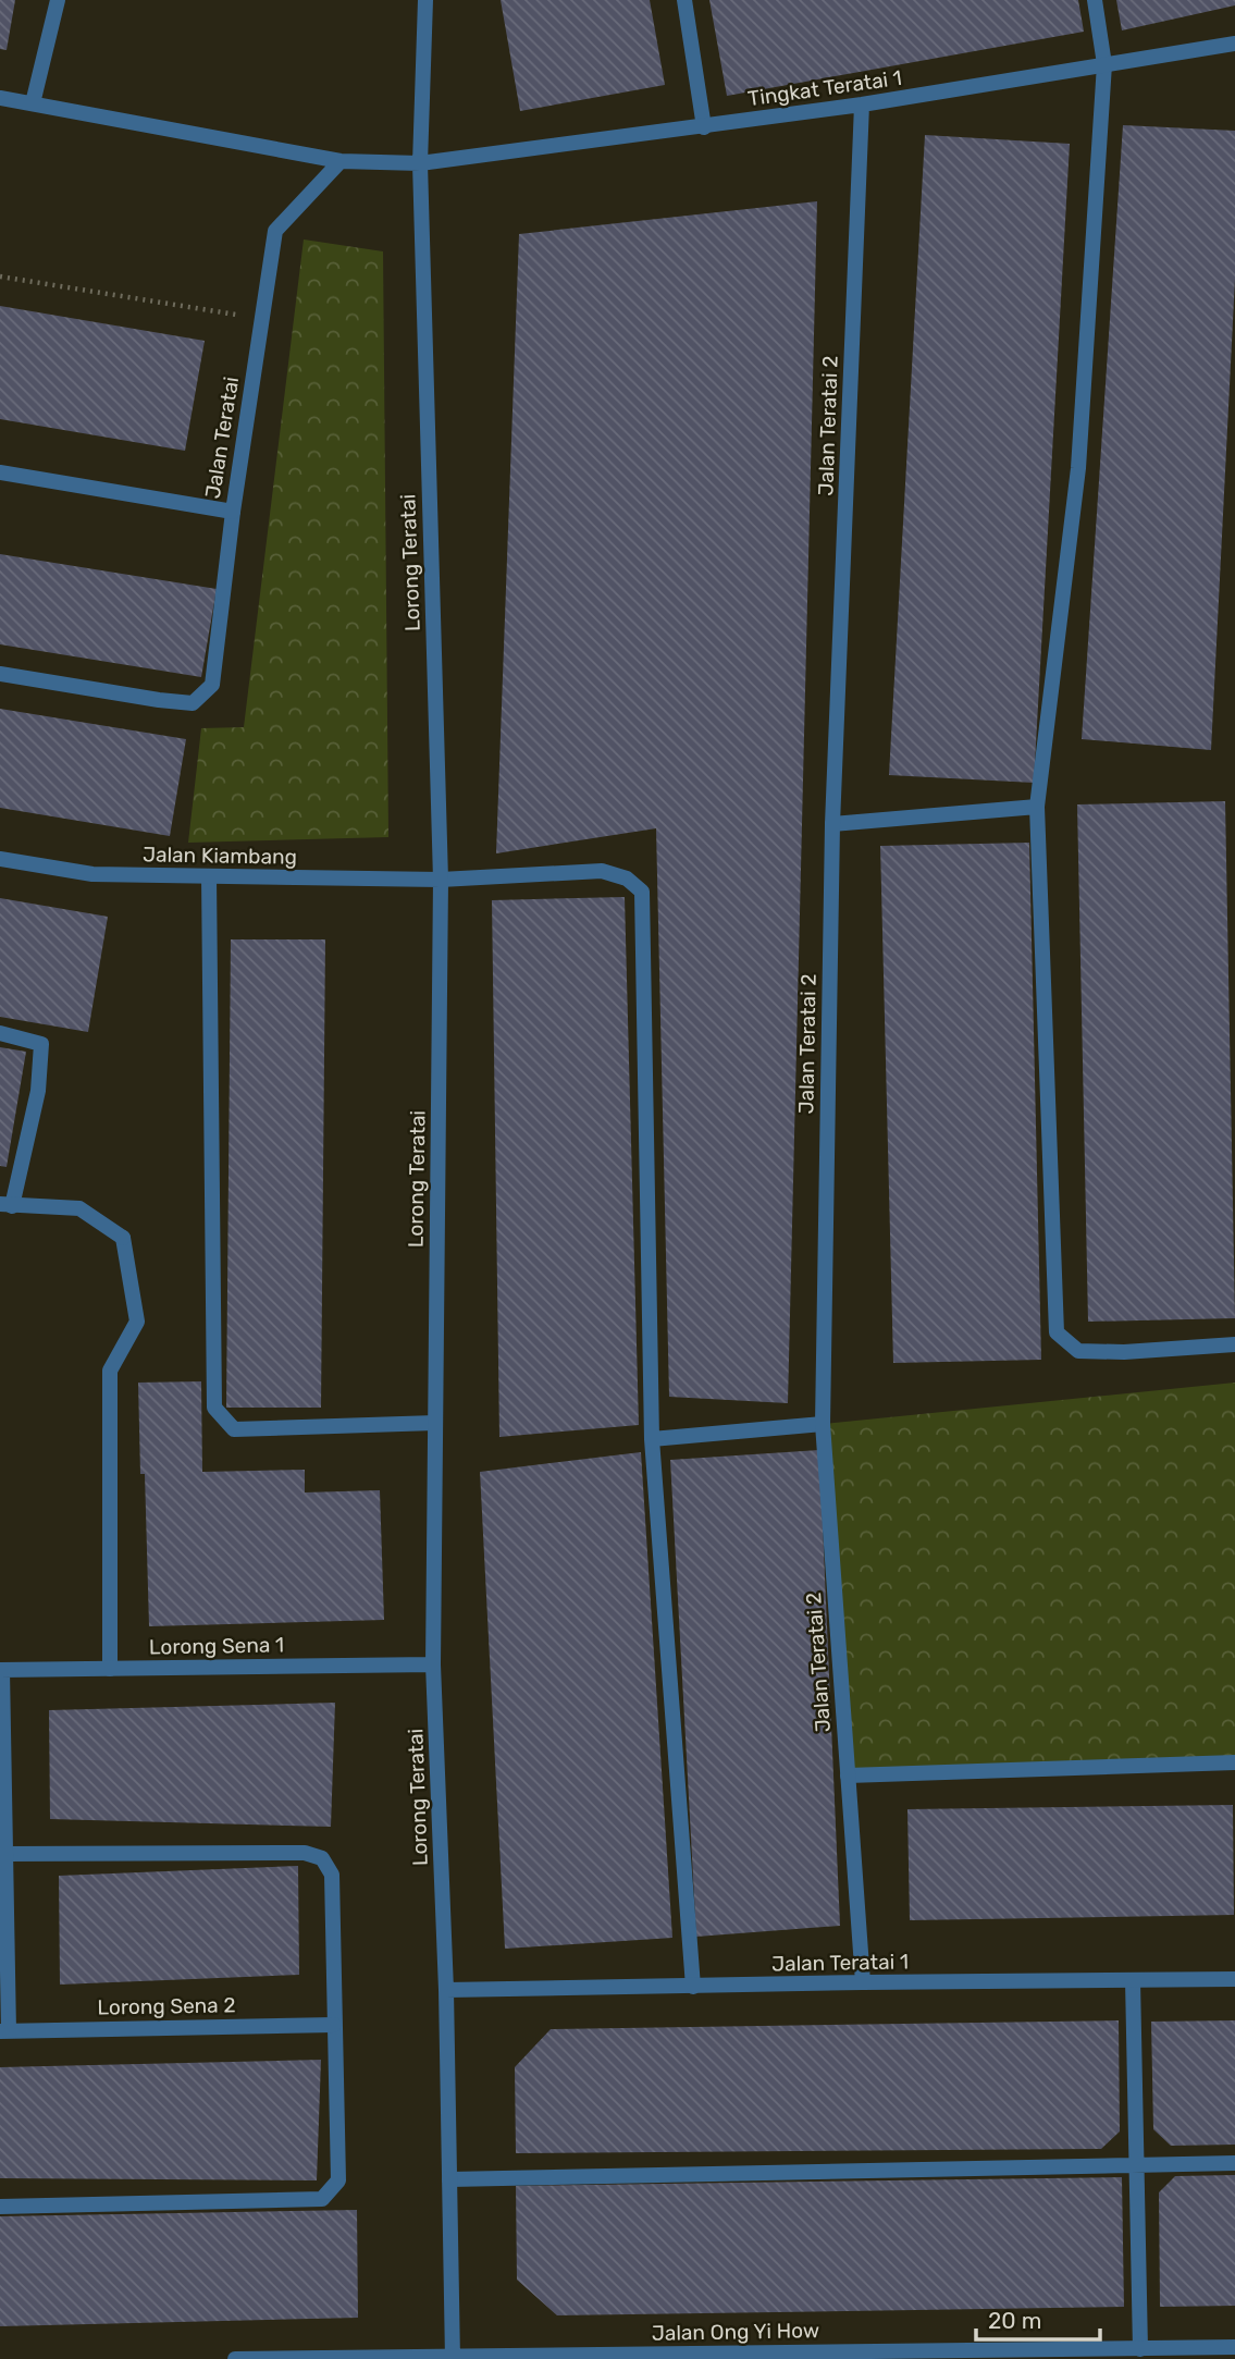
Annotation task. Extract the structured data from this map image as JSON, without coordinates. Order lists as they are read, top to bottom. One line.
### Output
{"streets":{"street":["Tingkat Teratai 1","Jalan Teratai 2","Jalan Teratai","Lorong Teratai","Jalan Kiambang","Lorong Sena 1","Jalan Teratai 1","Lorong Sena 2","Jalan Ong Yi How"]},"crossings":[["Tingkat Teratai 1","Jalan Teratai 2"],["Tingkat Teratai 1","Lorong Teratai"],["Jalan Teratai 2","Jalan Teratai 1"],["Lorong Teratai","Jalan Kiambang"],["Lorong Teratai","Lorong Sena 1"],["Lorong Teratai","Jalan Teratai 1"],["Lorong Teratai","Jalan Ong Yi How"]],"scale_bar":"20 m"}
